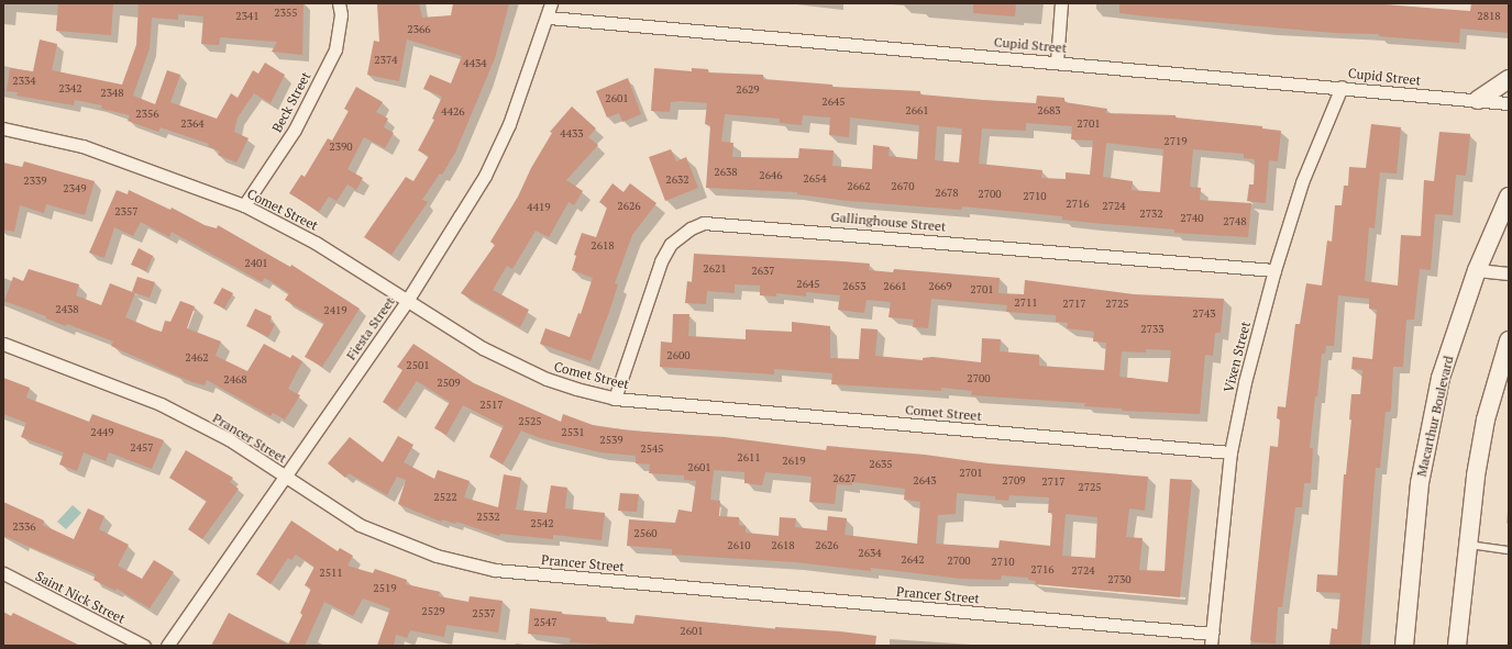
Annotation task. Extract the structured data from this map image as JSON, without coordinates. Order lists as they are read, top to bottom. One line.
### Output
{"streets":{"street":["Cupid Street","Beck Street","Comet Street","Gallinghouse Street","Fiesta Street","Vixen Street","Macarthur Boulevard","Prancer Street","Saint Nick Street"]},"crossings":[["Cupid Street","Fiesta Street"],["Cupid Street","Vixen Street"],["Beck Street","Comet Street"],["Comet Street","Gallinghouse Street"],["Comet Street","Fiesta Street"],["Comet Street","Vixen Street"],["Gallinghouse Street","Vixen Street"],["Fiesta Street","Prancer Street"],["Vixen Street","Prancer Street"]],"house_numbers":["2355","2341","2818","2366","2374","4434","2334","2342","2629","2348","2601","2645","2661","2683","4426","2356","2364","2701","4433","2719","2390","2638","2646","2654","2632","2339","2662","2670","2349","2678","2700","2710","2716","2626","2724","4419","2357","2732","2740","2748","2618","2401","2621","2637","2645","2653","2661","2669","2701","2711","2717","2725","2438","2419","2743","2733","2600","2462","2501","2700","2468","2509","2517","2525","2449","2531","2539","2457","2545","2611","2619","2635","2601","2701","2627","2643","2709","2717","2725","2522","2532","2542","2336","2560","2610","2618","2626","2634","2642","2700","2710","2716","2724","2511","2730","2519","2529","2537","2547","2601"]}
